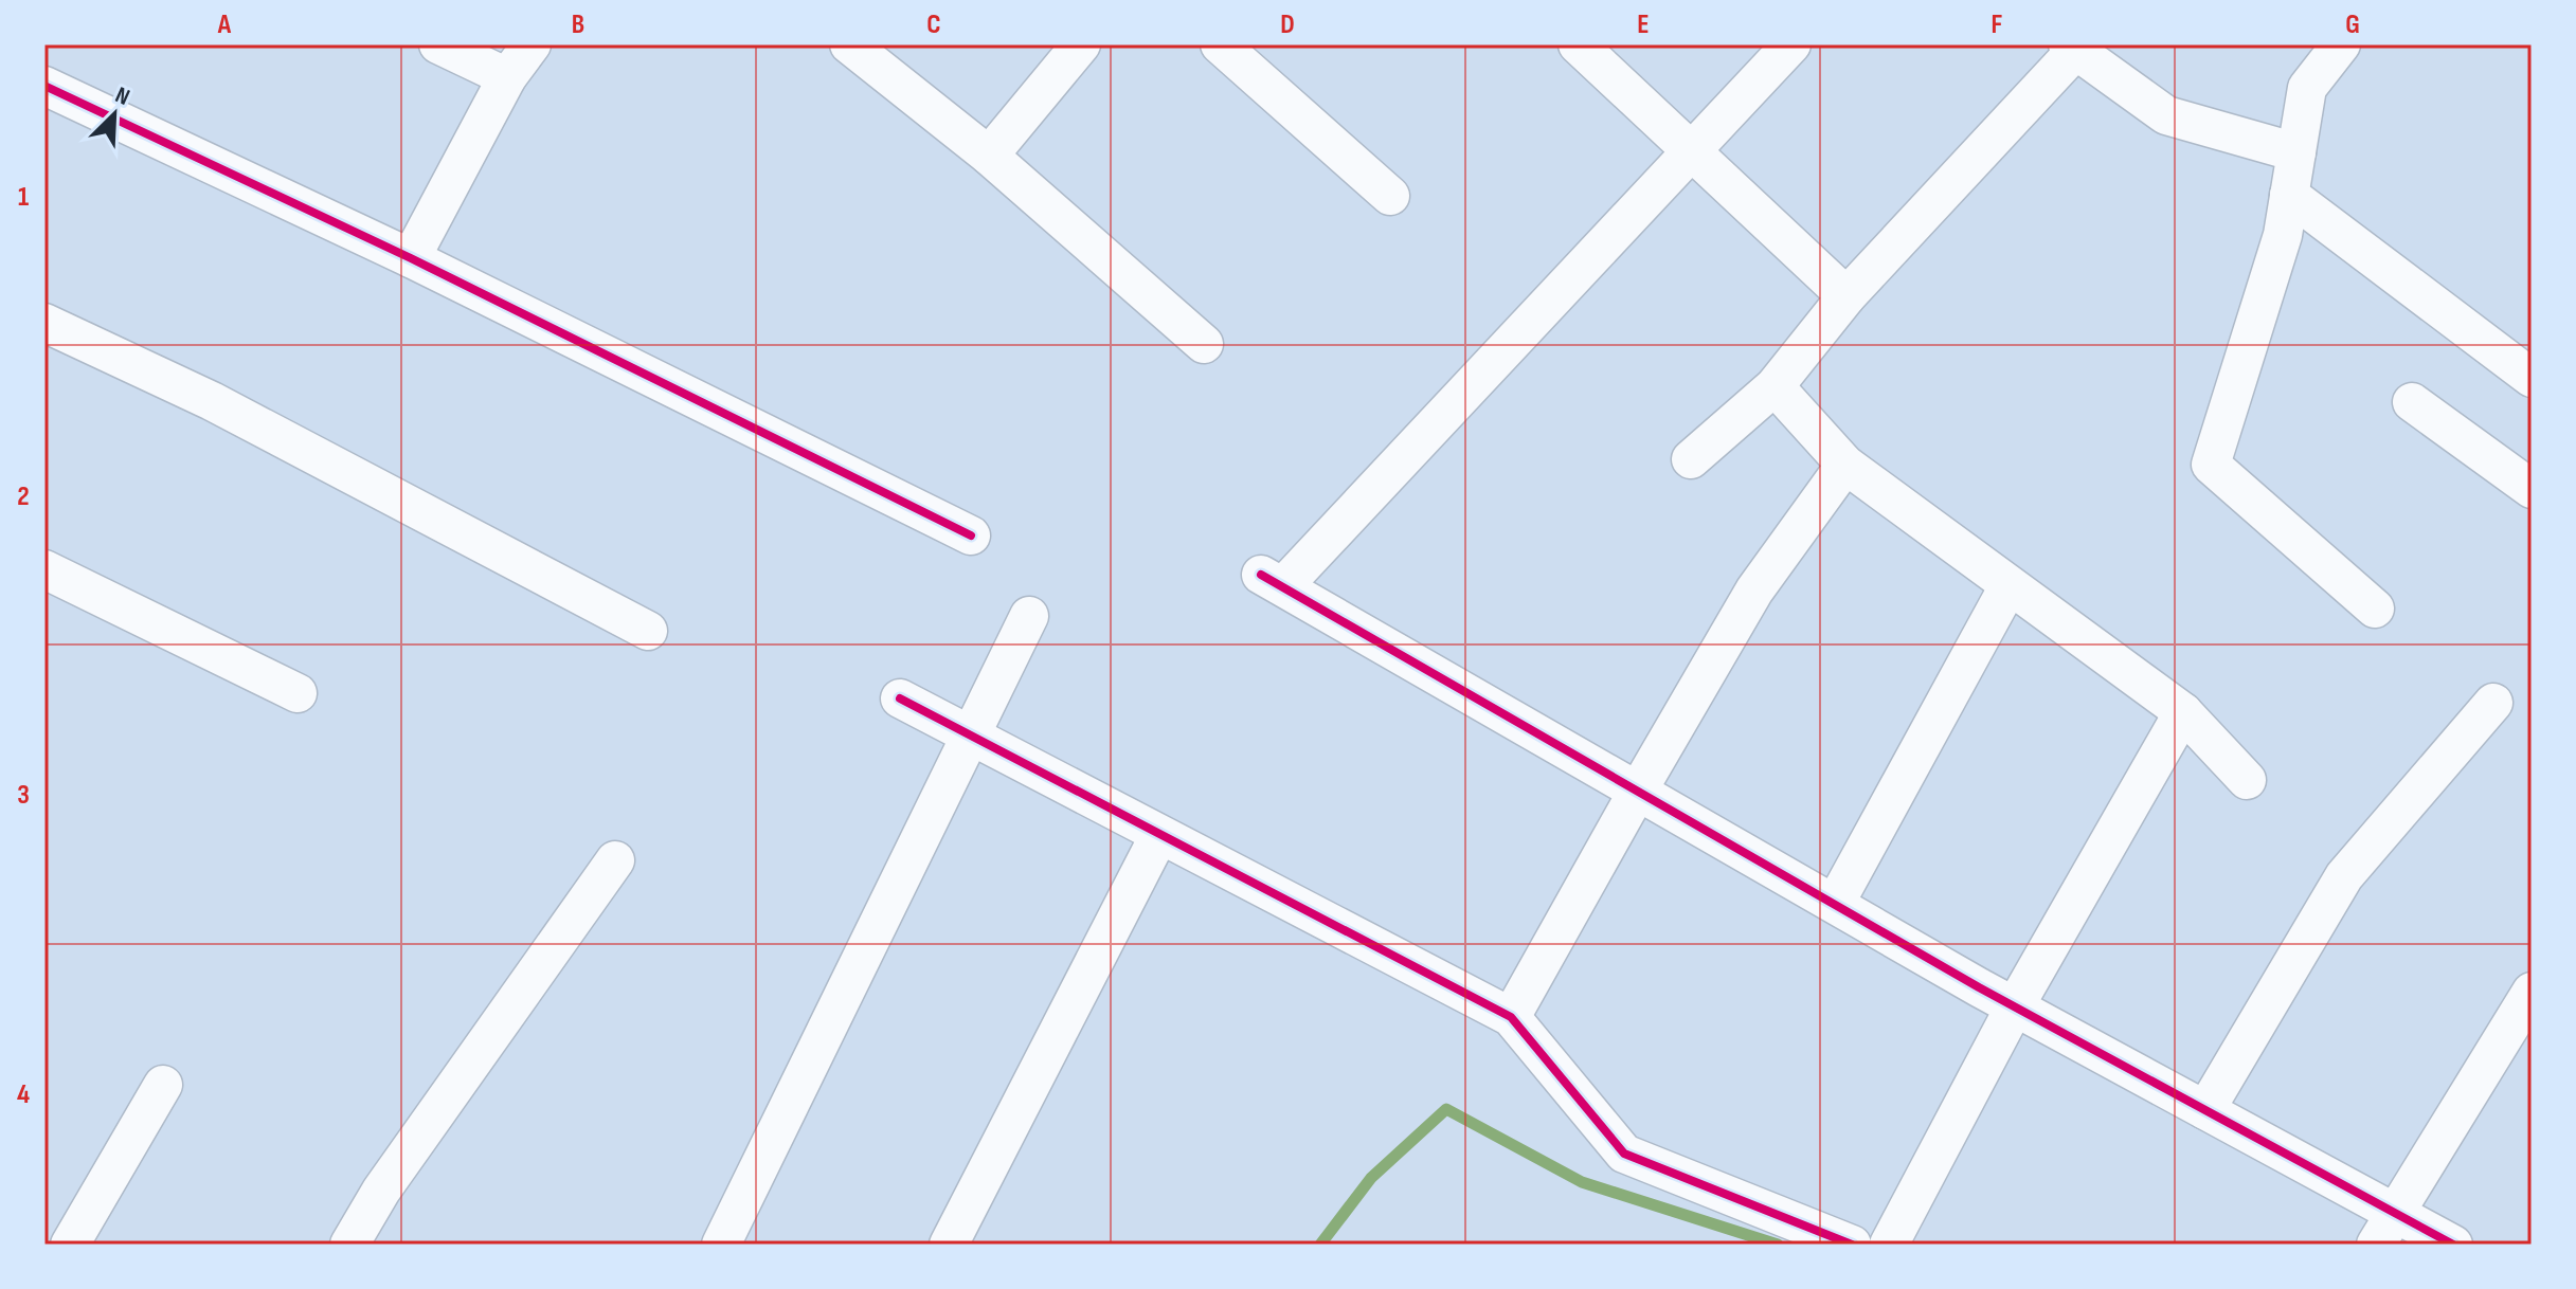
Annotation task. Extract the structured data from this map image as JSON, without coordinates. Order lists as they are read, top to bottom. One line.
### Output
{"north":"top right","grid":{"columns":["A","B","C","D","E","F","G"],"rows":["1","2","3","4"]}}
